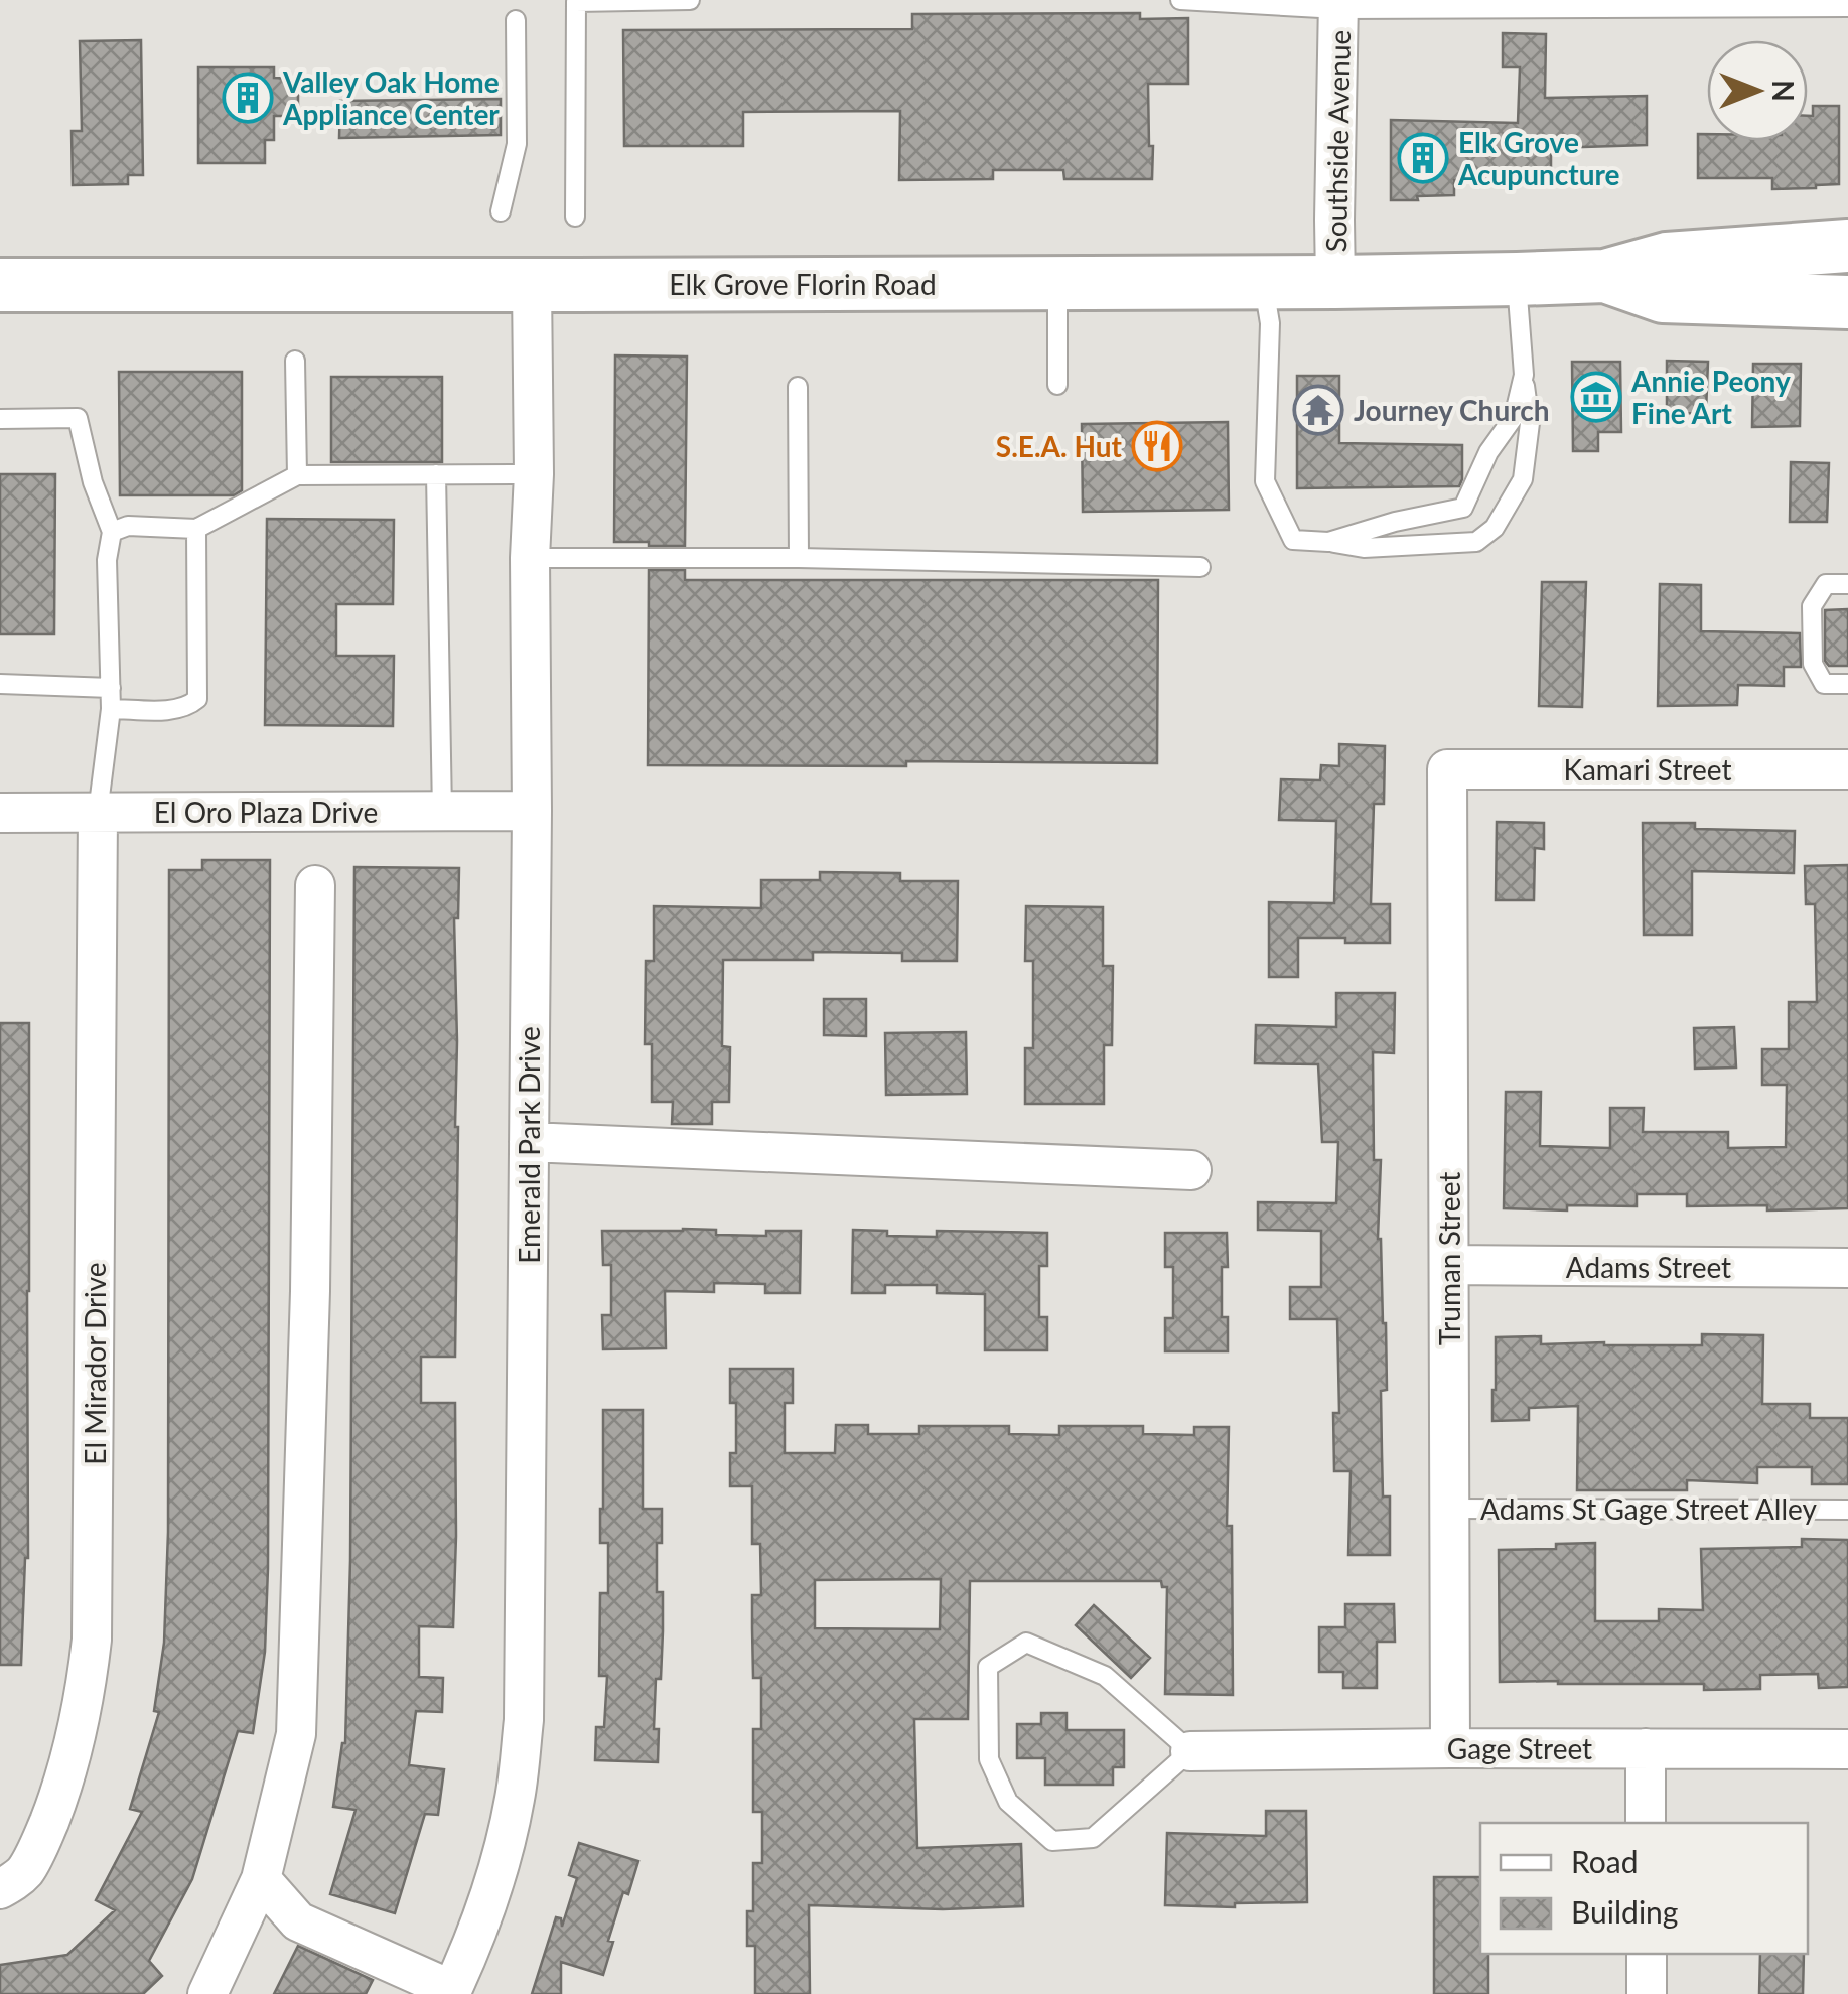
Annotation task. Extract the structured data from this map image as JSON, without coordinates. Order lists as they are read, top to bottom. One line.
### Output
{"streets":{"main road":["Elk Grove Florin Road"],"street":["Southside Avenue","Kamari Street","El Oro Plaza Drive","Emerald Park Drive","Truman Street","Adams Street","El Mirador Drive","Gage Street"],"lane":["Adams St Gage Street Alley"]},"crossings":[["Southside Avenue","Elk Grove Florin Road"],["Elk Grove Florin Road","Emerald Park Drive"],["Kamari Street","Truman Street"],["El Oro Plaza Drive","Emerald Park Drive"],["El Oro Plaza Drive","El Mirador Drive"],["Truman Street","Adams Street"],["Truman Street","Adams St Gage Street Alley"],["Truman Street","Gage Street"]],"places":{"building":["Valley Oak Home Appliance Center","Elk Grove Acupuncture"],"museum":["Annie Peony Fine Art"],"temple":["Journey Church"],"restaurant":["S.E.A. Hut"]},"legend":["Road","Building"],"north":"right"}
